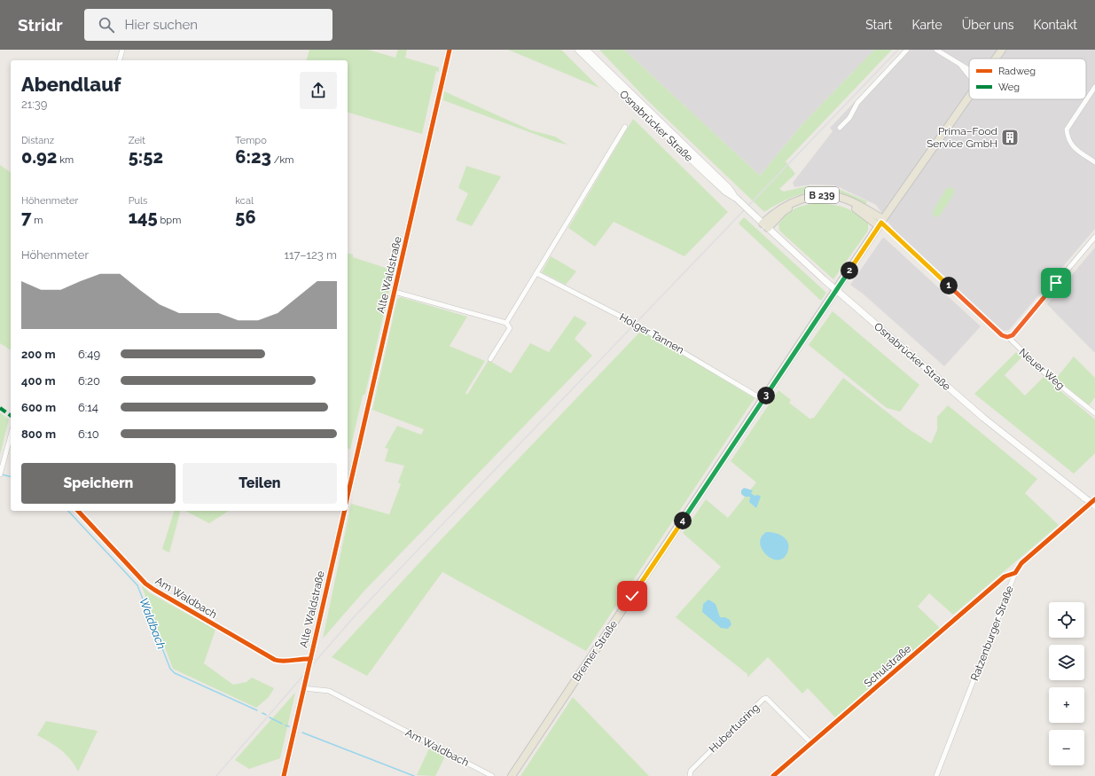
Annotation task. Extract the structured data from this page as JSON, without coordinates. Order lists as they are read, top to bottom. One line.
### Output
{"streets":{"main road":["Osnabrücker Straße","B 239","Alte Waldstraße","Bremer Straße"],"street":["Holger Tannen","Neuer Weg","Am Waldbach","Ratzenburger Straße","Schulstraße","Hubertusring"]},"crossings":[["Osnabrücker Straße","B 239"],["B 239","Neuer Weg"],["B 239","Bremer Straße"],["Alte Waldstraße","Am Waldbach"],["Holger Tannen","Bremer Straße"],["Neuer Weg","Bremer Straße"],["Ratzenburger Straße","Schulstraße"],["Schulstraße","Hubertusring"]],"water":["Waldbach"],"places":{"building":["Prima–Food Service GmbH"]},"legend":["Radweg","Weg"],"page":{"header":"Stridr","search":"Hier suchen","nav":["Start","Karte","Über uns","Kontakt"],"heading":["Abendlauf","21:39"],"stats":[["Distanz","0.92 km"],["Zeit","5:52"],["Tempo","6:23 /km"],["Höhenmeter","7 m"],["Puls","145 bpm"],["kcal","56"]],"chart":["Höhenmeter","117–123 m"],"pins":["2","1","3","4"],"list":[{"name":"200 m","note":"6:49"},{"name":"400 m","note":"6:20"},{"name":"600 m","note":"6:14"},{"name":"800 m","note":"6:10"}],"buttons":["Speichern","Teilen"],"map_buttons":["+","−"]}}
